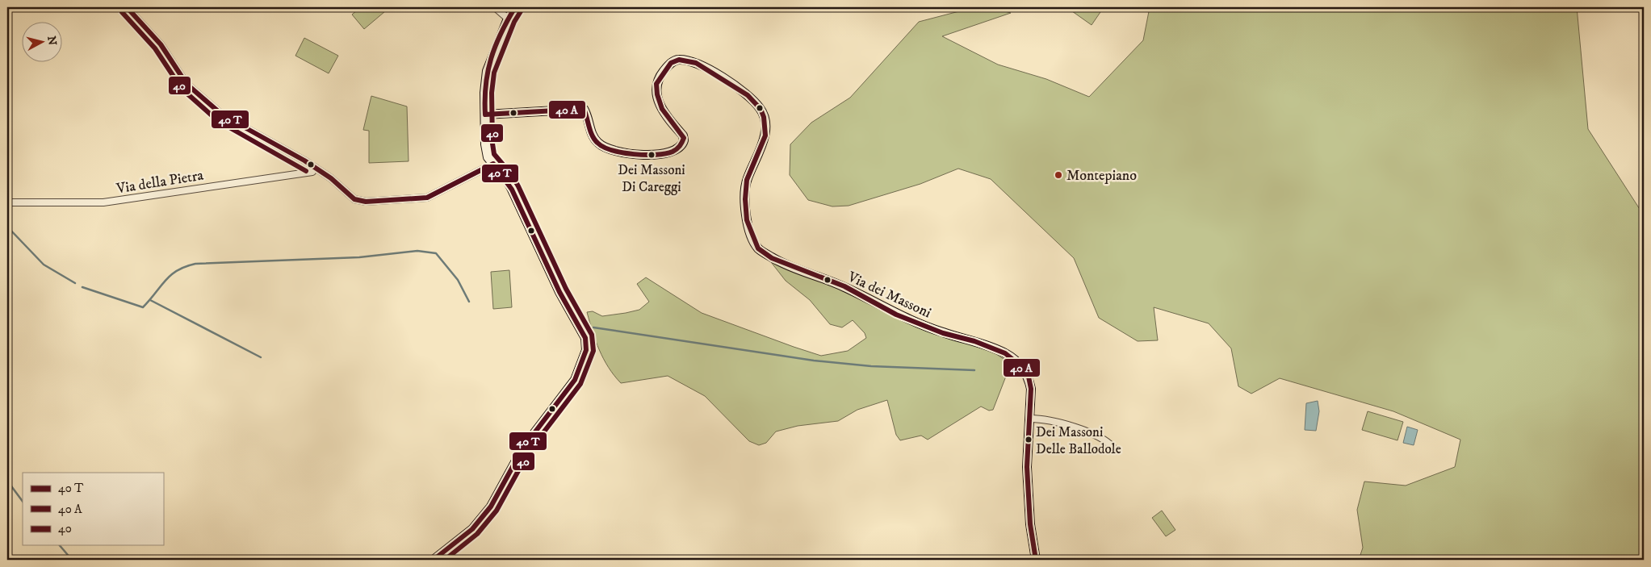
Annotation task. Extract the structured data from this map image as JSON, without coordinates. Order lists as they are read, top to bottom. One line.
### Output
{"streets":{"street":["Via della Pietra","Via dei Massoni"]},"places":["Dei Massoni Di Careggi","Montepiano","Dei Massoni Delle Ballodole"],"lines":["transit line 40"],"legend":["40 T","40 A","40"],"north":"right"}
